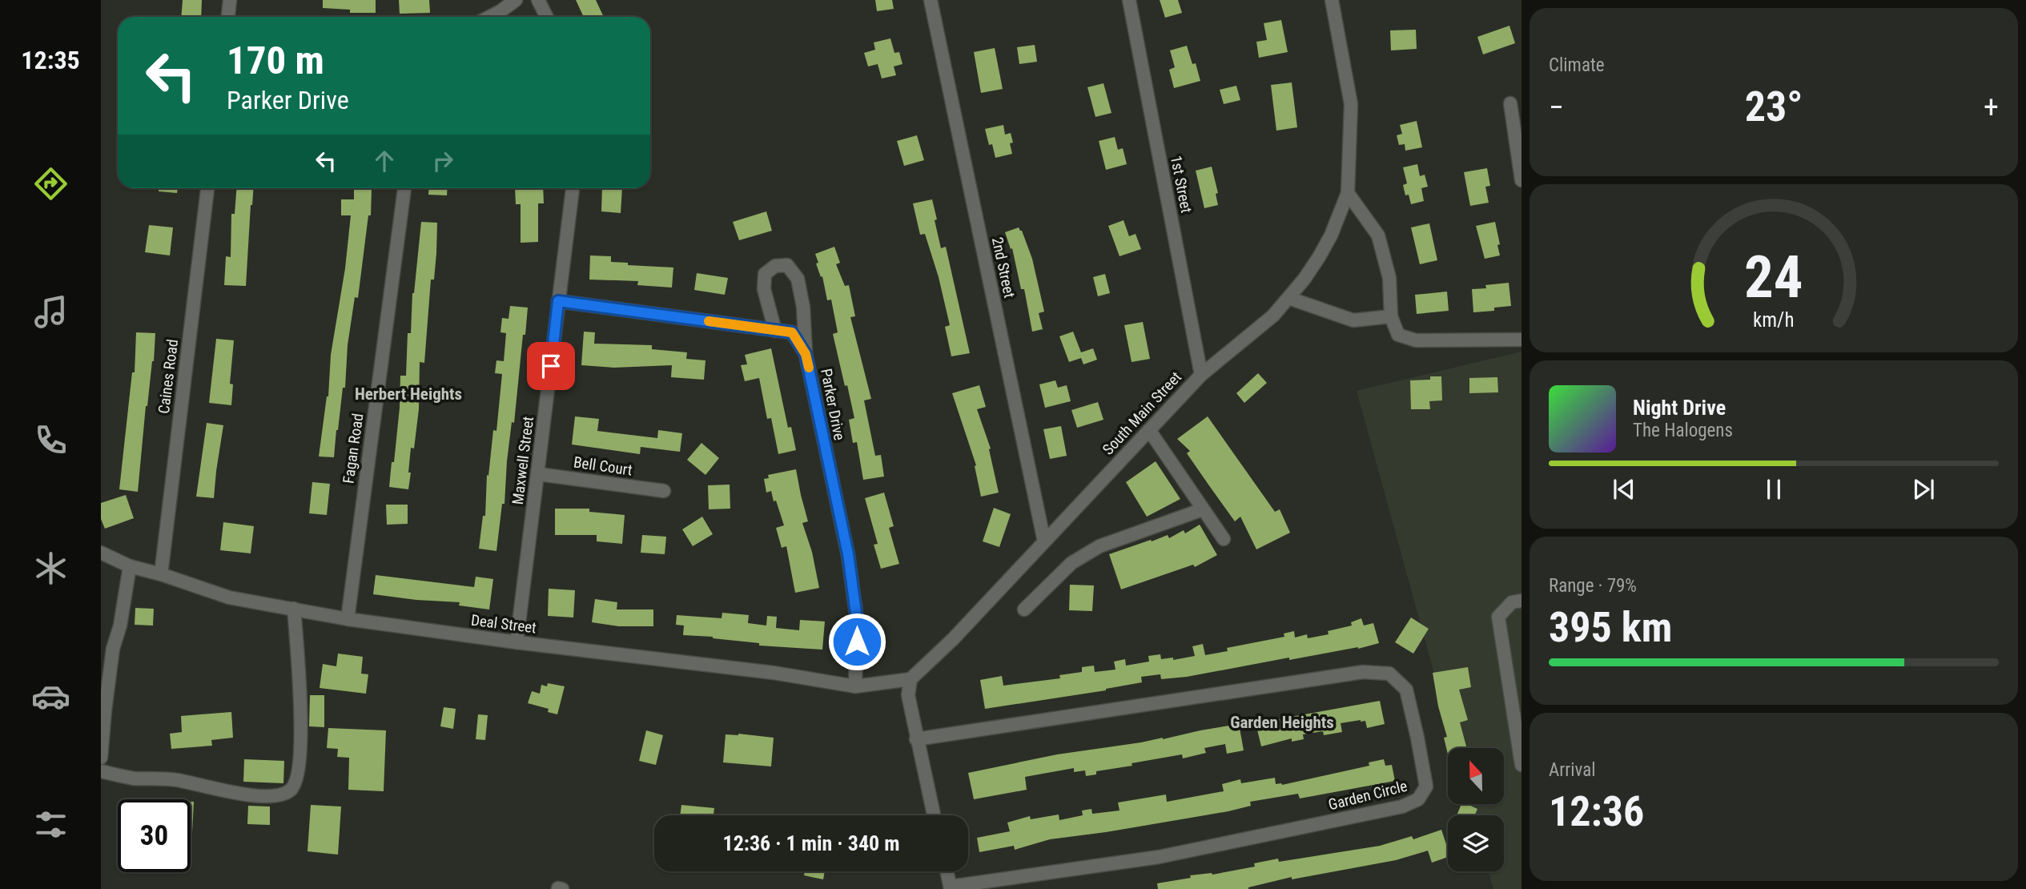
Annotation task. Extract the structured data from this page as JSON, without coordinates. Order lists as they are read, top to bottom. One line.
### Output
{"streets":{"street":["1st Street","2nd Street","Caines Road","Parker Drive","South Main Street","Fagan Road","Maxwell Street","Bell Court","Deal Street","Garden Circle"]},"crossings":[["1st Street","South Main Street"],["2nd Street","South Main Street"],["Caines Road","Deal Street"],["Parker Drive","Maxwell Street"],["Parker Drive","Deal Street"],["South Main Street","Deal Street"],["Fagan Road","Deal Street"],["Maxwell Street","Bell Court"],["Maxwell Street","Deal Street"]],"districts":["Herbert Heights","Garden Heights"],"north":"top","page":{"tabs":"12:35","tile":["Climate",["Range · 79%","395 km"],["Arrival","12:36"]],"turn":["170 m","Parker Drive"],"heat":["−","23°","+"],"song":["Night Drive","The Halogens"],"limit":"30","trip":"12:36 · 1 min · 340 m","gauge":["24","km/h"]}}
